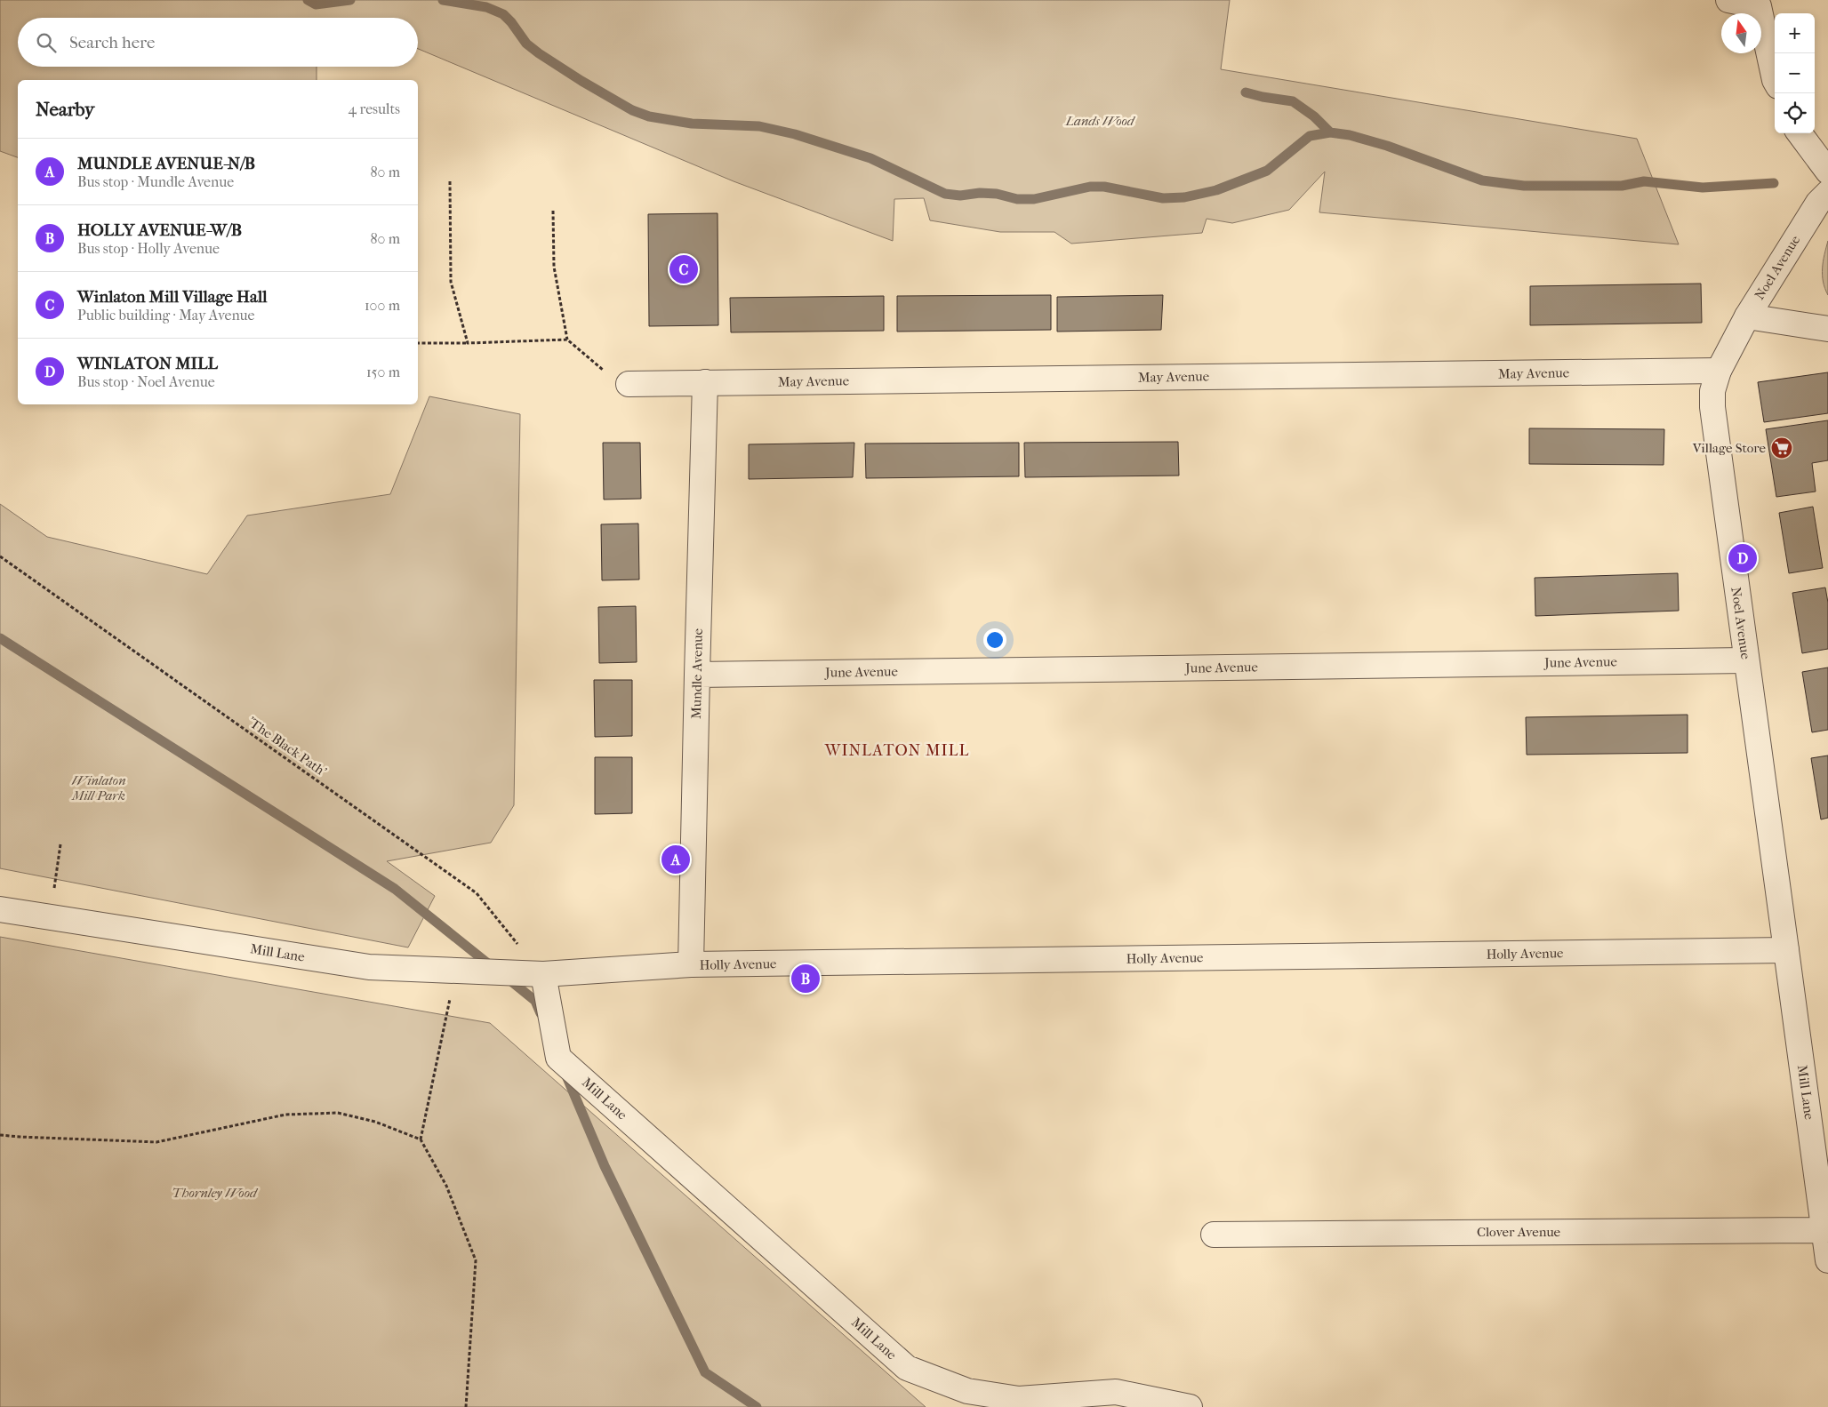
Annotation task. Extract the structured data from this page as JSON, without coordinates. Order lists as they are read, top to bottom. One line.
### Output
{"streets":{"street":["Noel Avenue","May Avenue","June Avenue","Mundle Avenue","Mill Lane","Holly Avenue","Clover Avenue"],"path":["'The Black Path'"]},"crossings":[["Noel Avenue","May Avenue"],["Noel Avenue","June Avenue"],["Noel Avenue","Mill Lane"],["Noel Avenue","Holly Avenue"],["May Avenue","Mundle Avenue"],["June Avenue","Mundle Avenue"],["Mundle Avenue","Holly Avenue"],["'The Black Path'","Mill Lane"],["'The Black Path'","Holly Avenue"],["Mill Lane","Holly Avenue"],["Mill Lane","Clover Avenue"]],"districts":["WINLATON MILL"],"parks":["Lands Wood","Winlaton Mill Park","Thornley Wood"],"places":{"supermarket":["Village Store"]},"north":"top","page":{"map_buttons":["+","−"],"search":"Search here","heading":["Nearby","4 results"],"list":[{"mark":"A","name":"MUNDLE AVENUE-N/B","note":"Bus stop · Mundle Avenue","value":"80 m"},{"mark":"B","name":"HOLLY AVENUE-W/B","note":"Bus stop · Holly Avenue","value":"80 m"},{"mark":"C","name":"Winlaton Mill Village Hall","note":"Public building · May Avenue","value":"100 m"},{"mark":"D","name":"WINLATON MILL","note":"Bus stop · Noel Avenue","value":"150 m"}],"pins":["C","D","A","B"]}}
